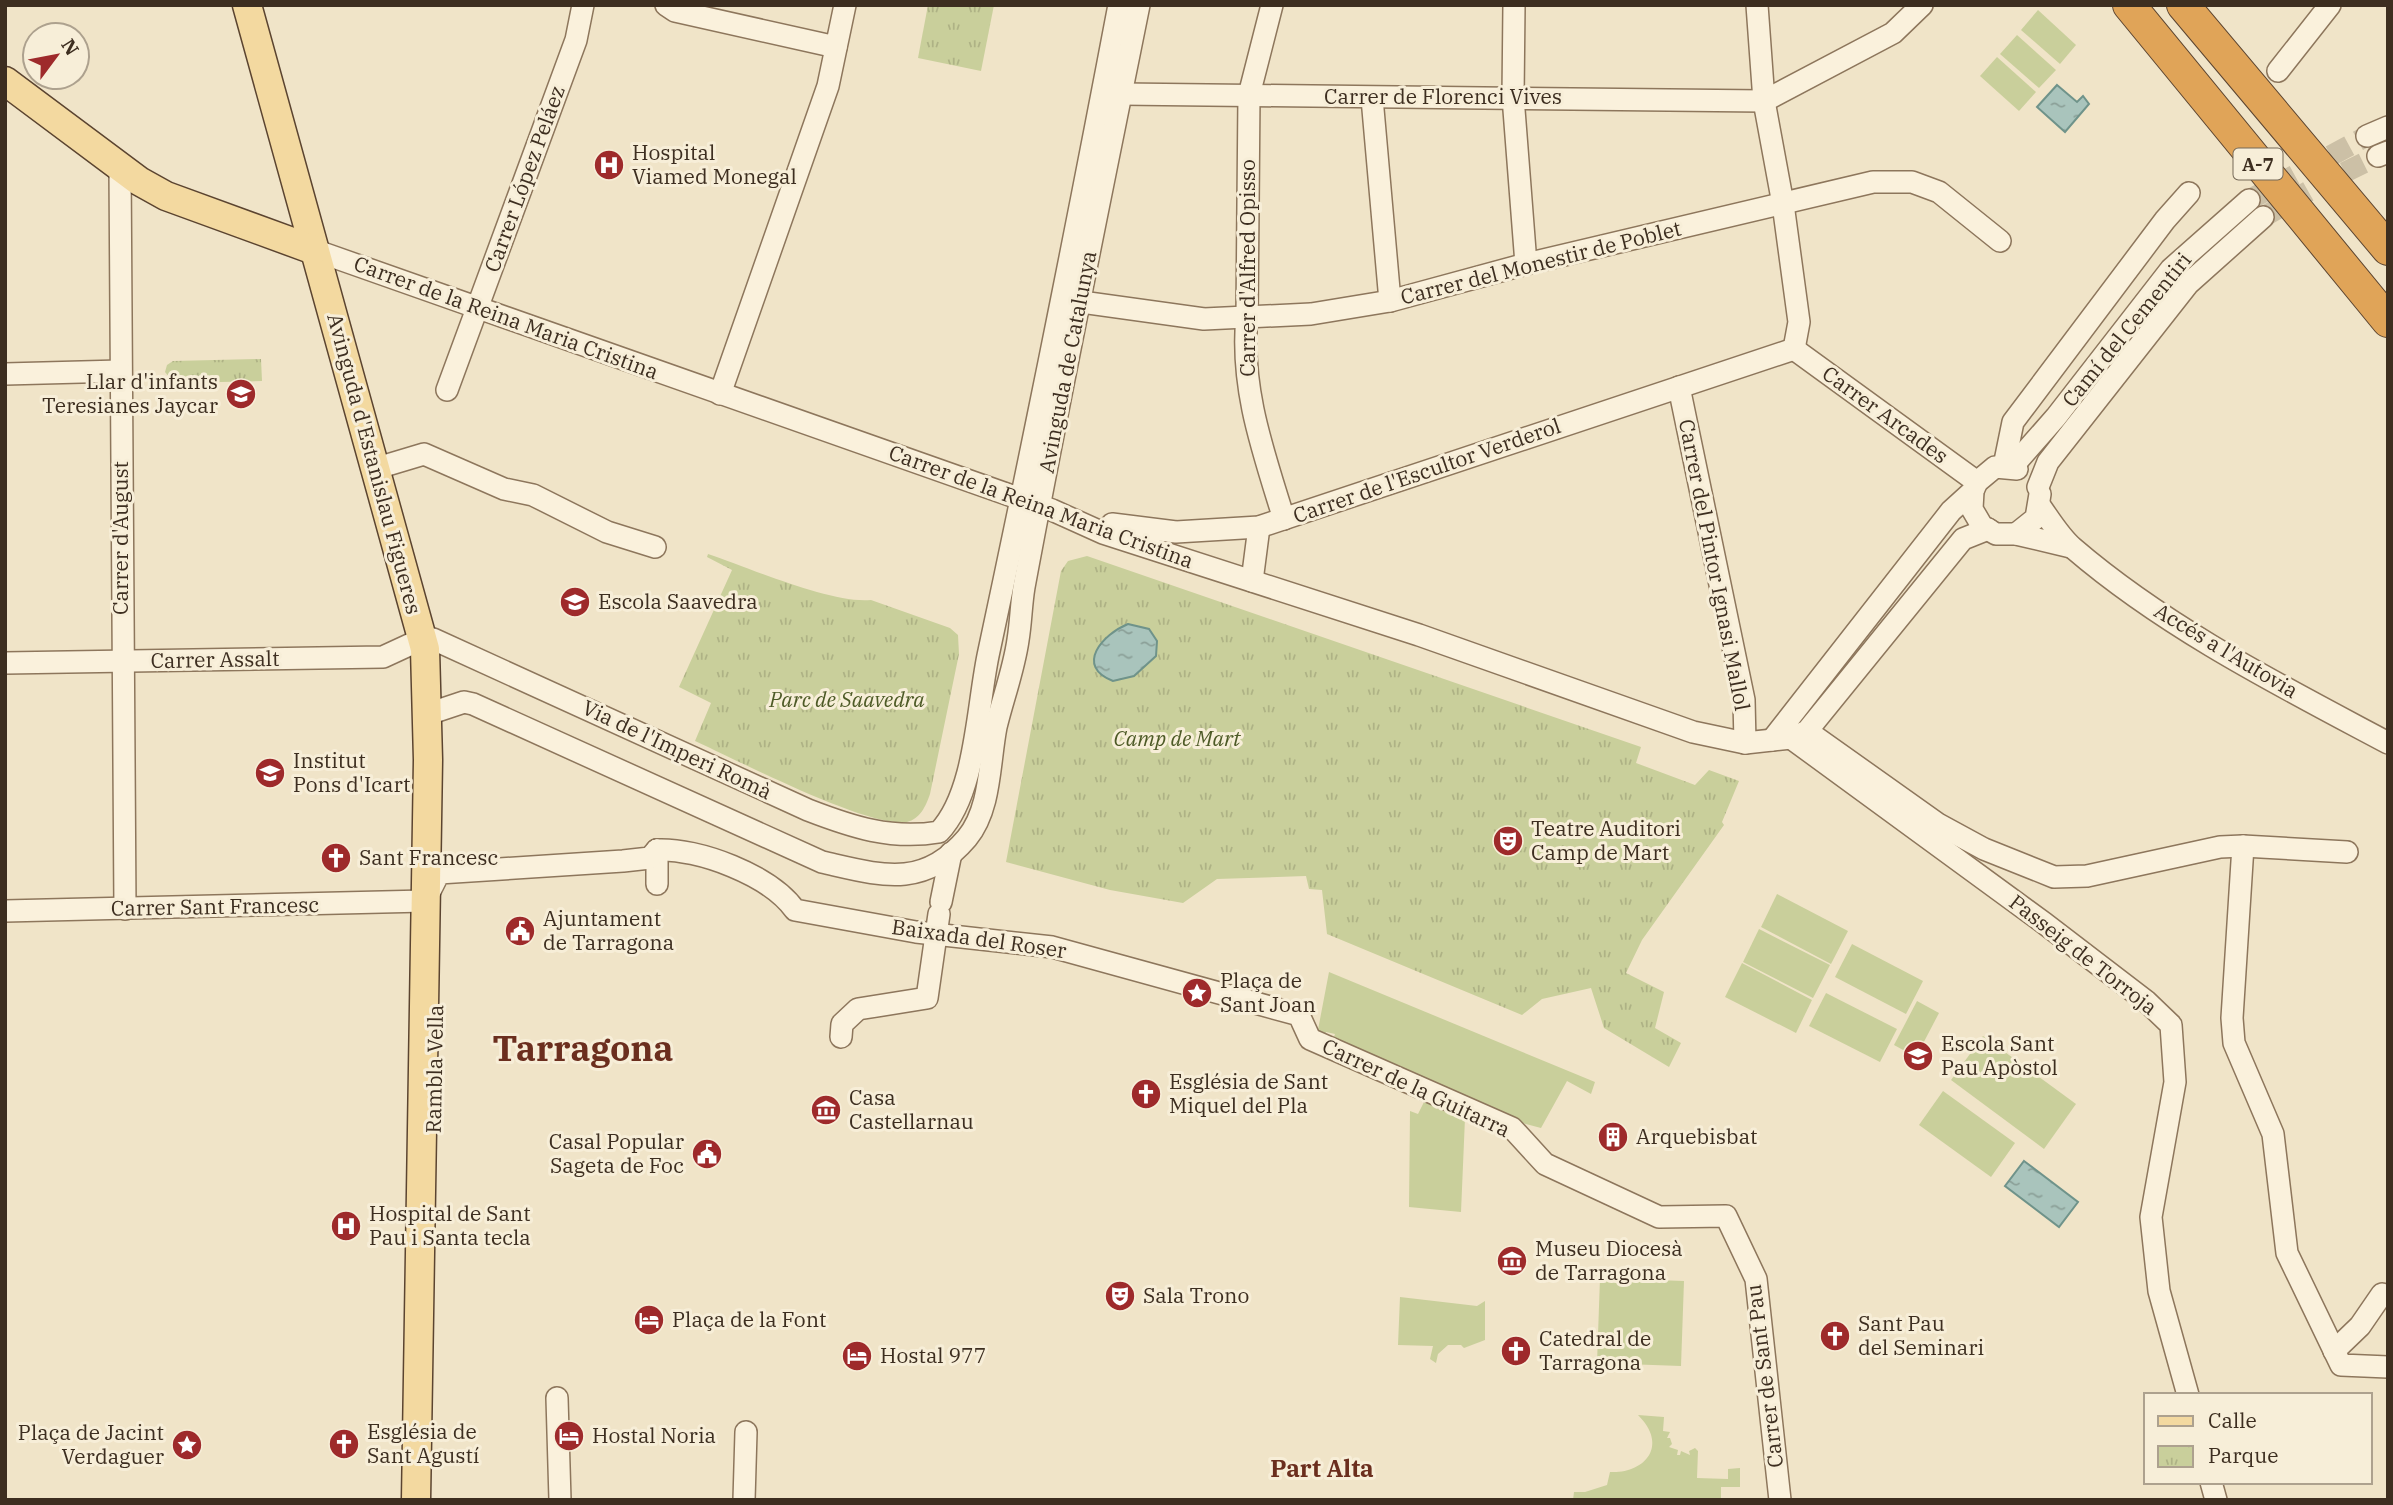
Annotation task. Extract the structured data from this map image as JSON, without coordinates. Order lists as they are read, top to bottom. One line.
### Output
{"streets":{"highway":["A-7"],"main road":["Avinguda d'Estanislau Figueres","Rambla Vella"],"street":["Carrer de Florenci Vives","Carrer López Peláez","Carrer del Monestir de Poblet","Carrer d'Alfred Opisso","Carrer de la Reina Maria Cristina","Camí del Cementiri","Avinguda de Catalunya","Carrer Arcades","Carrer de l'Escultor Verderol","Carrer d'August","Carrer del Pintor Ignasi Mallol","Accés a l'Autovia","Carrer Assalt","Via de l'Imperi Romà","Carrer Sant Francesc","Baixada del Roser","Passeig de Torroja","Carrer de la Guitarra","Carrer de Sant Pau"]},"crossings":[["Carrer de Florenci Vives","Carrer d'Alfred Opisso"],["Carrer de Florenci Vives","Avinguda de Catalunya"],["Carrer López Peláez","Carrer de la Reina Maria Cristina"],["Carrer del Monestir de Poblet","Carrer d'Alfred Opisso"],["Carrer del Monestir de Poblet","Avinguda de Catalunya"],["Carrer d'Alfred Opisso","Carrer de l'Escultor Verderol"],["Carrer de la Reina Maria Cristina","Avinguda de Catalunya"],["Carrer de la Reina Maria Cristina","Avinguda d'Estanislau Figueres"],["Carrer de la Reina Maria Cristina","Carrer de l'Escultor Verderol"],["Carrer de la Reina Maria Cristina","Carrer del Pintor Ignasi Mallol"],["Carrer de la Reina Maria Cristina","Passeig de Torroja"],["Camí del Cementiri","Carrer Arcades"],["Avinguda de Catalunya","Carrer de l'Escultor Verderol"],["Avinguda de Catalunya","Via de l'Imperi Romà"],["Carrer Arcades","Carrer de l'Escultor Verderol"],["Avinguda d'Estanislau Figueres","Carrer Assalt"],["Avinguda d'Estanislau Figueres","Via de l'Imperi Romà"],["Avinguda d'Estanislau Figueres","Rambla Vella"],["Carrer de l'Escultor Verderol","Carrer del Pintor Ignasi Mallol"],["Carrer d'August","Carrer Assalt"],["Carrer d'August","Carrer Sant Francesc"],["Carrer Assalt","Via de l'Imperi Romà"],["Carrer Assalt","Rambla Vella"],["Via de l'Imperi Romà","Rambla Vella"],["Carrer Sant Francesc","Rambla Vella"],["Baixada del Roser","Carrer de la Guitarra"],["Carrer de la Guitarra","Carrer de Sant Pau"]],"districts":["Tarragona","Part Alta"],"parks":["Parc de Saavedra","Camp de Mart"],"places":{"hospital":["Hospital Viamed Monegal","Hospital de Sant Pau i Santa tecla"],"school or university":["Llar d'infants Teresianes Jaycar","Escola Saavedra","Institut Pons d'Icart","Escola Sant Pau Apòstol"],"theatre":["Teatre Auditori Camp de Mart","Sala Trono"],"church":["Sant Francesc","Església de Sant Miquel del Pla","Sant Pau del Seminari","Catedral de Tarragona","Església de Sant Agustí"],"public building":["Ajuntament de Tarragona","Casal Popular Sageta de Foc"],"place":["Plaça de Sant Joan","Plaça de Jacint Verdaguer"],"museum":["Casa Castellarnau","Museu Diocesà de Tarragona"],"building":["Arquebisbat"],"hotel":["Plaça de la Font","Hostal 977","Hostal Noria"]},"legend":["Calle","Parque"],"north":"top right"}
